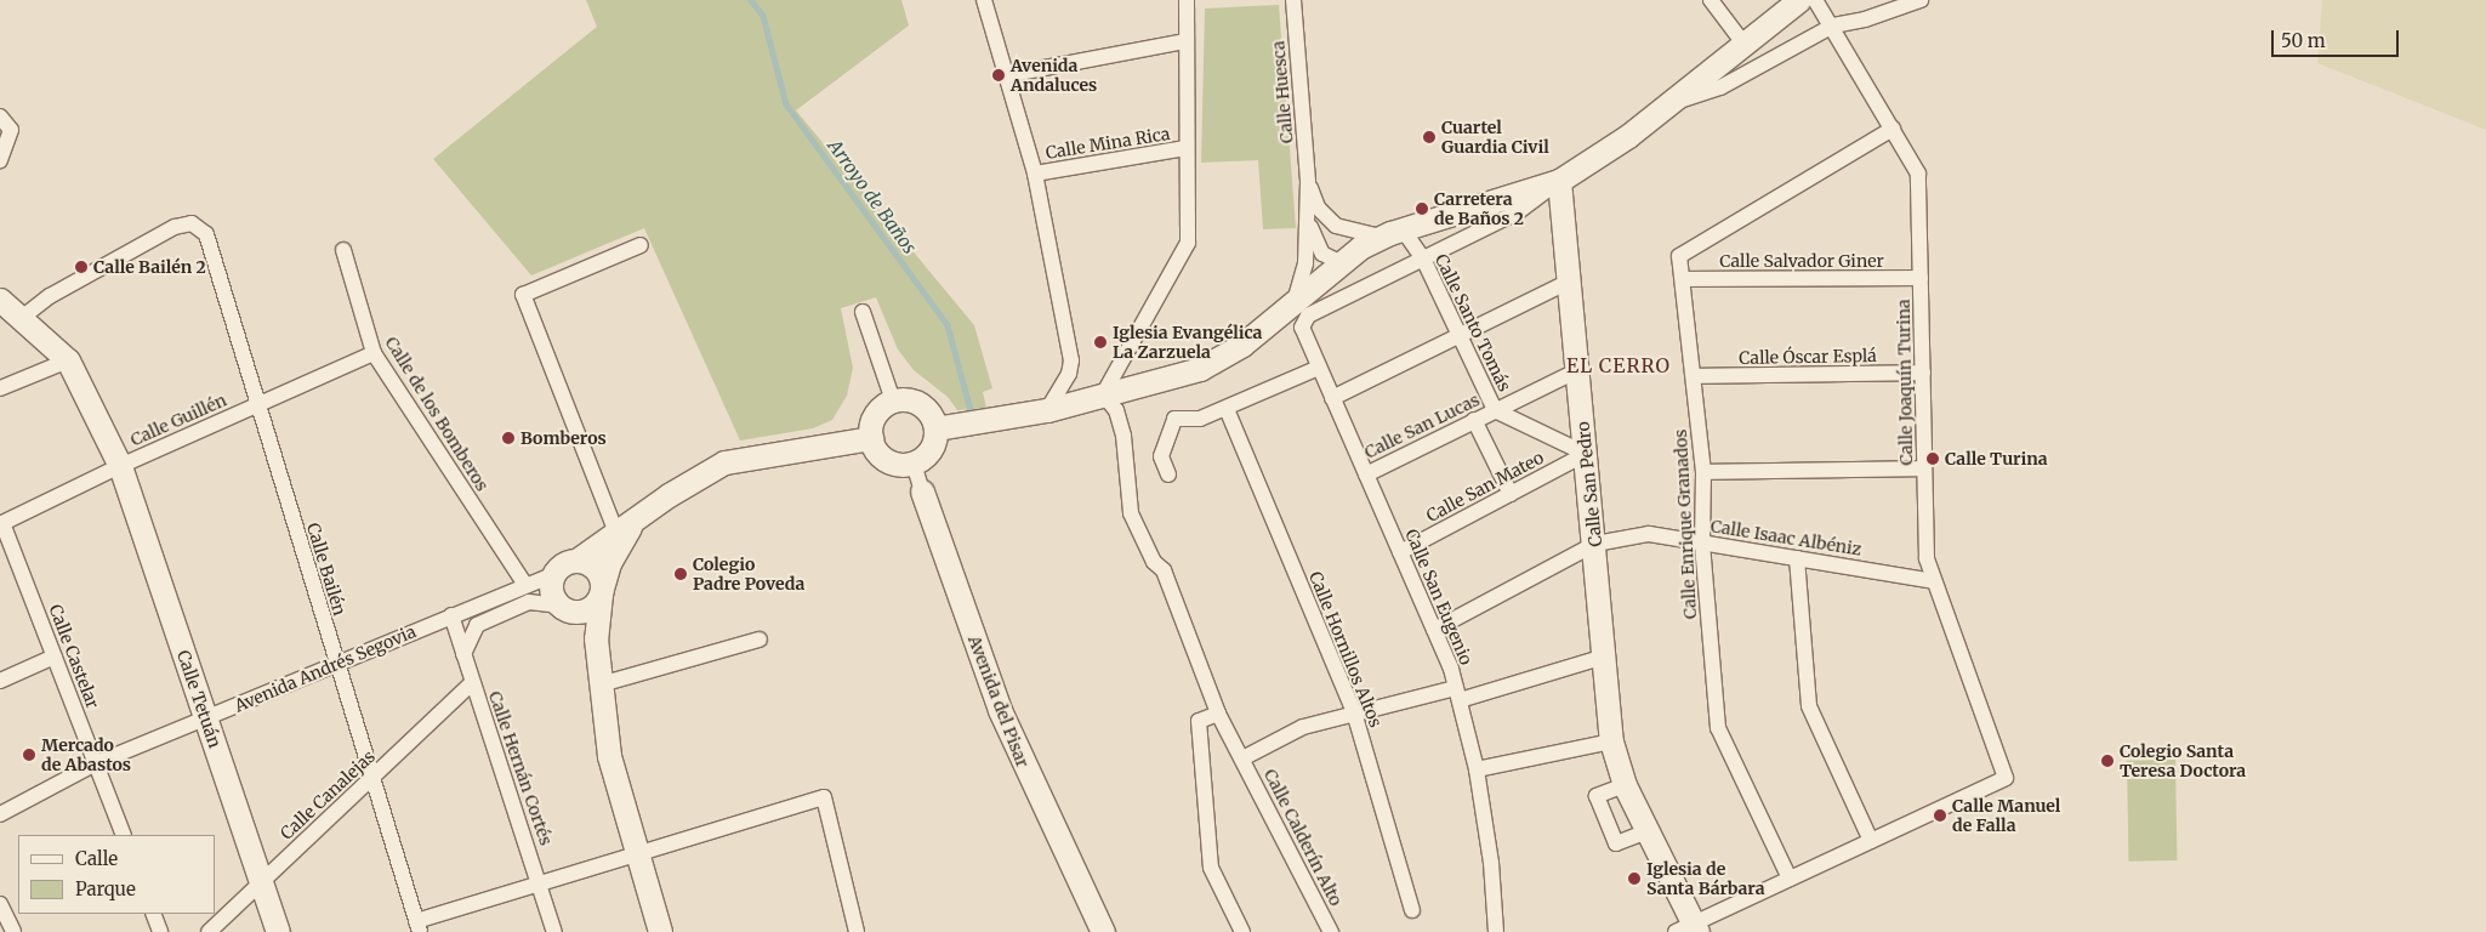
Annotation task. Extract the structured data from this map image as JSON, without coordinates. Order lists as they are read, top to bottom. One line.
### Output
{"streets":{"main road":["Calle San Pedro","Calle Tetuán","Avenida del Pisar"],"street":["Calle Huesca","Calle Mina Rica","Calle Salvador Giner","Calle Santo Tomás","Calle Óscar Esplá","Calle Joaquín Turina","Calle de los Bomberos","Calle Guillén","Calle San Lucas","Calle San Mateo","Calle Enrique Granados","Calle Isaac Albéniz","Calle Bailén","Calle San Eugenio","Calle Hornillos Altos","Calle Castelar","Avenida Andrés Segovia","Calle Hernán Cortés","Calle Canalejas","Calle Calderín Alto"]},"crossings":[["Calle Huesca","Calle Santo Tomás"],["Calle Salvador Giner","Calle Joaquín Turina"],["Calle Salvador Giner","Calle Enrique Granados"],["Calle Santo Tomás","Calle San Lucas"],["Calle Santo Tomás","Calle San Pedro"],["Calle Santo Tomás","Calle San Mateo"],["Calle Santo Tomás","Calle San Eugenio"],["Calle Óscar Esplá","Calle Joaquín Turina"],["Calle Óscar Esplá","Calle Enrique Granados"],["Calle Joaquín Turina","Calle Enrique Granados"],["Calle Joaquín Turina","Calle Isaac Albéniz"],["Calle de los Bomberos","Calle Guillén"],["Calle de los Bomberos","Avenida Andrés Segovia"],["Calle Guillén","Calle Bailén"],["Calle Guillén","Calle Castelar"],["Calle Guillén","Calle Tetuán"],["Calle San Lucas","Calle San Pedro"],["Calle San Lucas","Calle San Eugenio"],["Calle San Pedro","Calle San Mateo"],["Calle San Pedro","Calle Isaac Albéniz"],["Calle San Mateo","Calle San Eugenio"],["Calle Enrique Granados","Calle Isaac Albéniz"],["Calle Isaac Albéniz","Calle San Eugenio"],["Calle Bailén","Avenida Andrés Segovia"],["Calle Bailén","Calle Tetuán"],["Calle Bailén","Calle Canalejas"],["Calle Castelar","Avenida Andrés Segovia"],["Avenida Andrés Segovia","Calle Tetuán"],["Avenida Andrés Segovia","Calle Hernán Cortés"],["Calle Tetuán","Calle Canalejas"],["Calle Hernán Cortés","Calle Canalejas"]],"districts":["EL CERRO"],"water":["Arroyo de Baños"],"places":["Avenida Andaluces","Cuartel Guardia Civil","Carretera de Baños 2","Calle Bailén 2","Iglesia Evangélica La Zarzuela","Bomberos","Calle Turina","Colegio Padre Poveda","Mercado de Abastos","Colegio Santa Teresa Doctora","Calle Manuel de Falla","Iglesia de Santa Bárbara"],"legend":["Calle","Parque"],"scale_bar":"50 m"}
